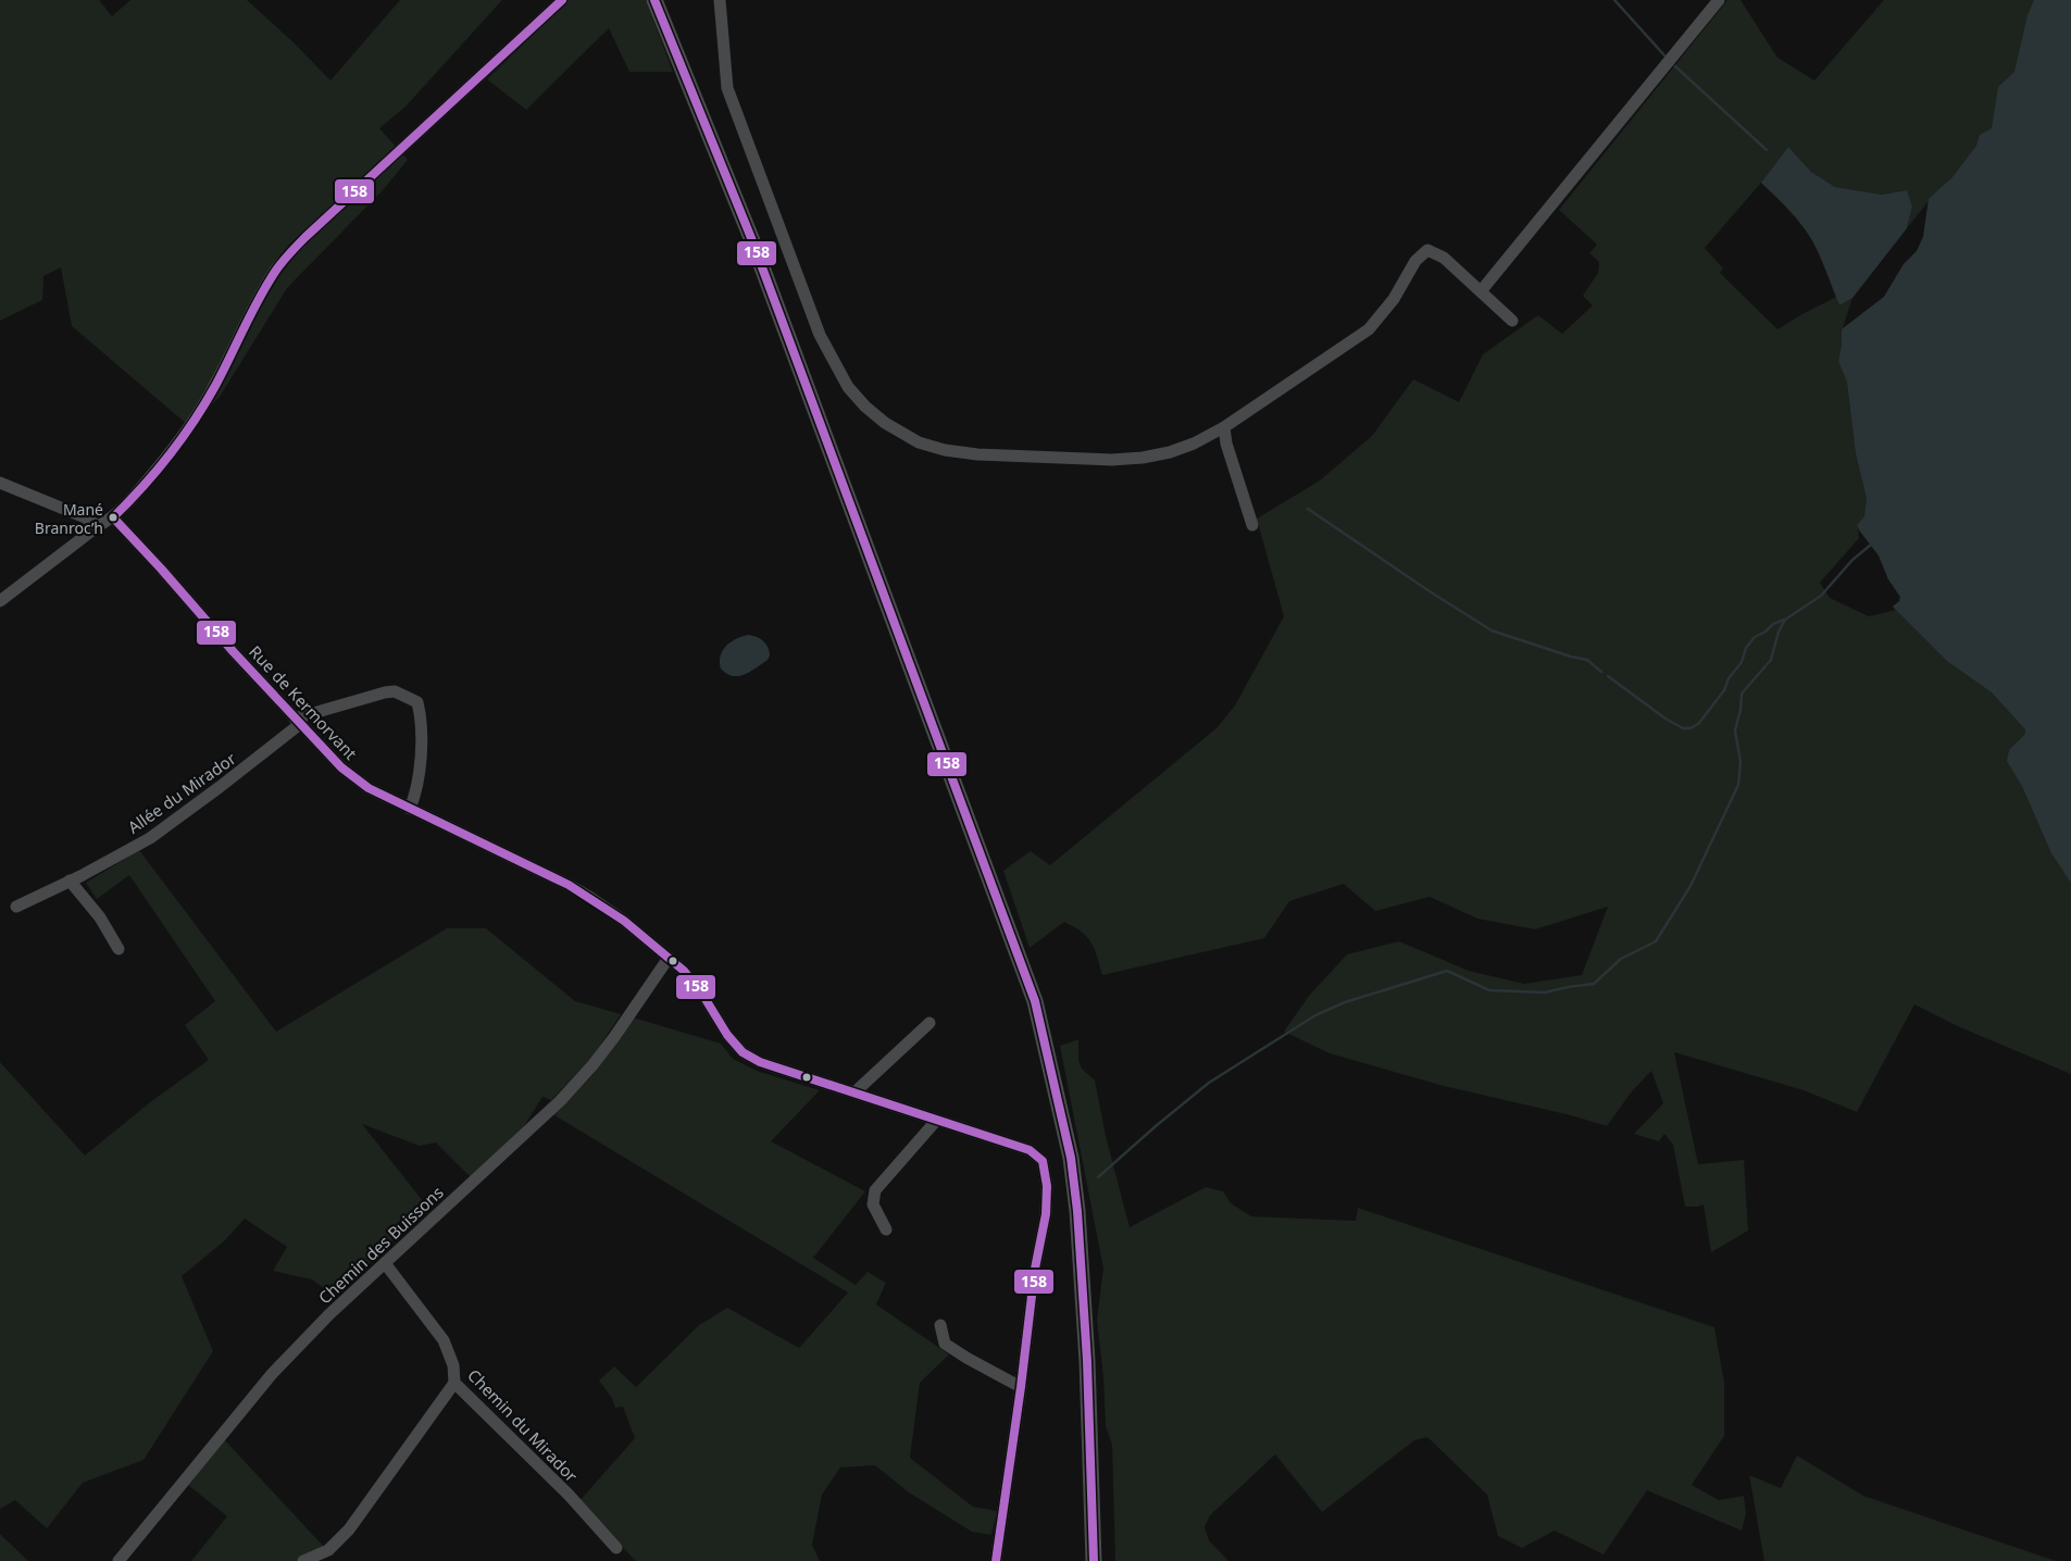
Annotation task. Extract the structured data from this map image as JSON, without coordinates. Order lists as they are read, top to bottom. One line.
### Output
{"streets":{"street":["Rue de Kermorvant","Allée du Mirador","Chemin des Buissons","Chemin du Mirador"]},"crossings":[["Rue de Kermorvant","Allée du Mirador"],["Rue de Kermorvant","Chemin des Buissons"],["Chemin des Buissons","Chemin du Mirador"]],"places":["Mané Branroc’h"],"lines":["transit line 158"]}
